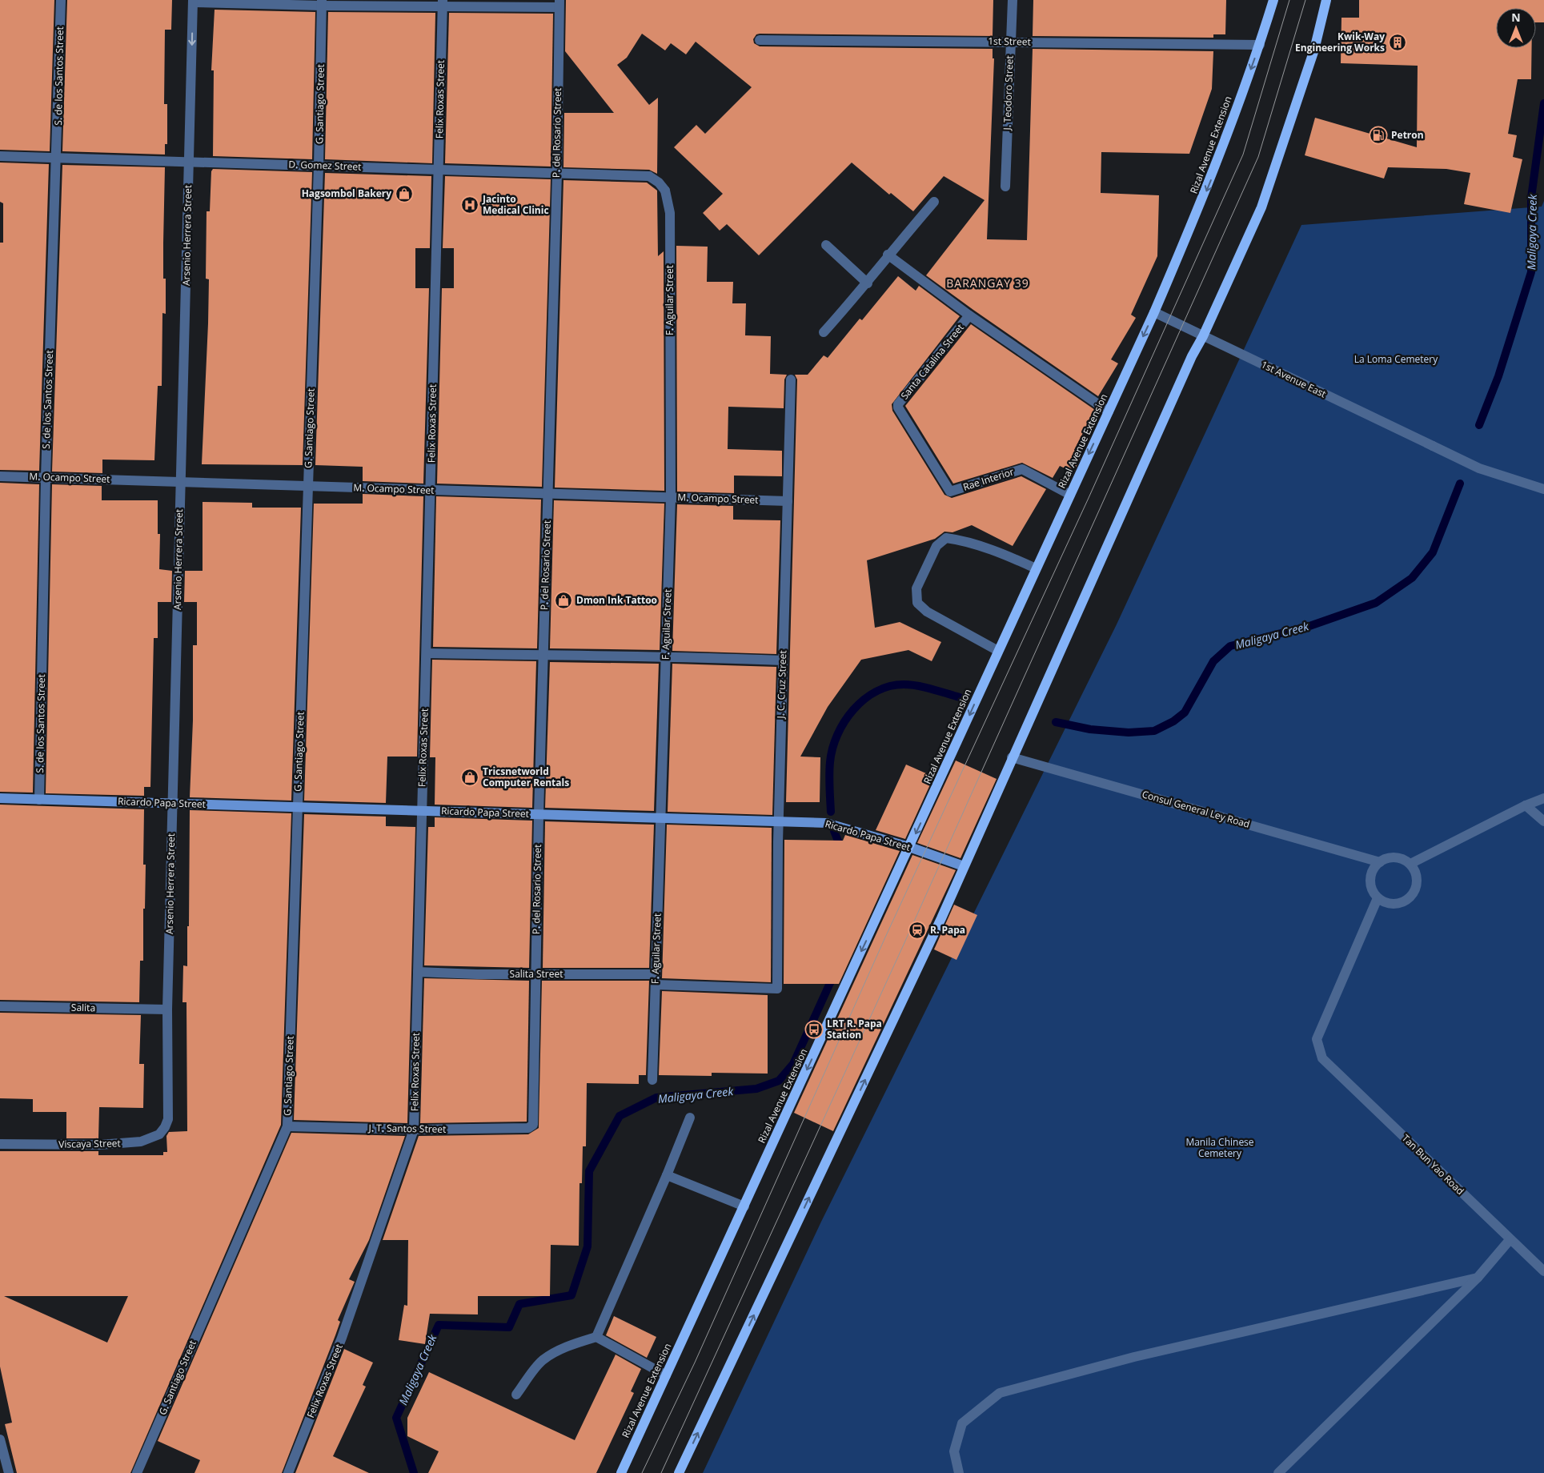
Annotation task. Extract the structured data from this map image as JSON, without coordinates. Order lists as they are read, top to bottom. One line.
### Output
{"streets":{"main road":["Rizal Avenue Extension"],"street":["1st Street","S. de los Santos Street","J. Teodoro Street","Felix Roxas Street","G. Santiago Street","P. del Rosario Street","D. Gomez Street","Arsenio Herrera Street","F. Aguilar Street","Santa Catalina Street","1st Avenue East","M. Ocampo Street","Rae Interior","J. C. Cruz Street","Ricardo Papa Street","Consul General Ley Road","Salita Street","Salita","J. T. Santos Street","Viscaya Street","Tan Bun Yao Road"]},"crossings":[["1st Street","J. Teodoro Street"],["1st Street","Rizal Avenue Extension"],["S. de los Santos Street","D. Gomez Street"],["S. de los Santos Street","M. Ocampo Street"],["S. de los Santos Street","Ricardo Papa Street"],["Felix Roxas Street","D. Gomez Street"],["Felix Roxas Street","M. Ocampo Street"],["Felix Roxas Street","Ricardo Papa Street"],["Felix Roxas Street","Salita Street"],["Felix Roxas Street","J. T. Santos Street"],["G. Santiago Street","D. Gomez Street"],["G. Santiago Street","M. Ocampo Street"],["G. Santiago Street","Ricardo Papa Street"],["G. Santiago Street","J. T. Santos Street"],["P. del Rosario Street","D. Gomez Street"],["P. del Rosario Street","M. Ocampo Street"],["P. del Rosario Street","Ricardo Papa Street"],["P. del Rosario Street","Salita Street"],["P. del Rosario Street","J. T. Santos Street"],["Rizal Avenue Extension","Santa Catalina Street"],["Rizal Avenue Extension","1st Avenue East"],["Rizal Avenue Extension","Rae Interior"],["Rizal Avenue Extension","Ricardo Papa Street"],["D. Gomez Street","Arsenio Herrera Street"],["D. Gomez Street","F. Aguilar Street"],["Arsenio Herrera Street","M. Ocampo Street"],["Arsenio Herrera Street","Ricardo Papa Street"],["Arsenio Herrera Street","Salita"],["Arsenio Herrera Street","Viscaya Street"],["F. Aguilar Street","M. Ocampo Street"],["F. Aguilar Street","Ricardo Papa Street"],["F. Aguilar Street","Salita Street"],["Santa Catalina Street","Rae Interior"],["M. Ocampo Street","J. C. Cruz Street"],["J. C. Cruz Street","Ricardo Papa Street"],["J. C. Cruz Street","Salita Street"],["Consul General Ley Road","Tan Bun Yao Road"]],"districts":["BARANGAY 39"],"water":["Maligaya Creek"],"parks":["La Loma Cemetery","Manila Chinese Cemetery"],"places":{"building":["Kwik-Way Engineering Works"],"fuel station":["Petron"],"shop":["Hagsombol Bakery","Dmon Ink Tattoo","Tricsnetworld Computer Rentals"],"hospital":["Jacinto Medical Clinic"],"station":["R. Papa"],"bus stop":["LRT R. Papa Station"]},"north":"top"}
